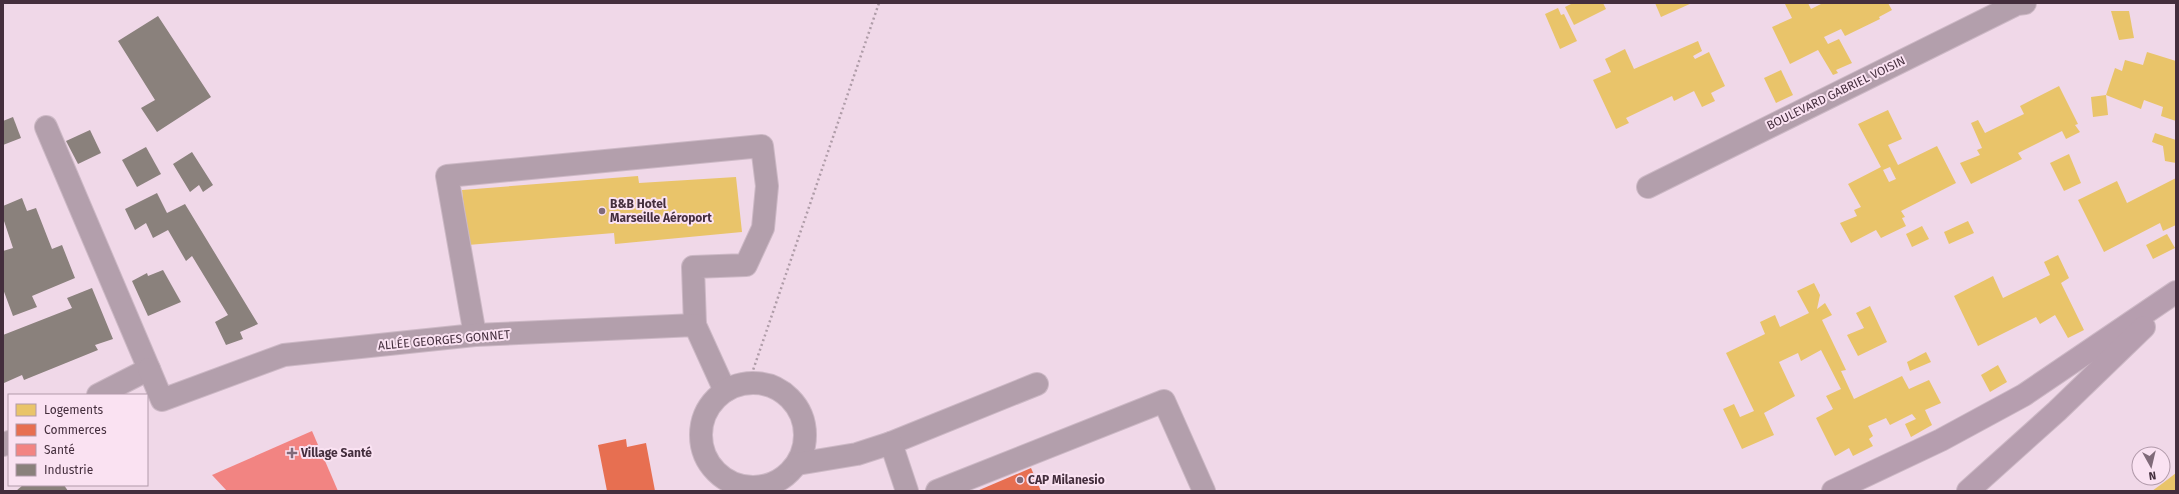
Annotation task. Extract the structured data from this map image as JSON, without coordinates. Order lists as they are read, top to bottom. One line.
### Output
{"streets":{"street":["BOULEVARD GABRIEL VOISIN","ALLÉE GEORGES GONNET"]},"places":{"other":["B&B Hotel Marseille Aéroport","CAP Milanesio"],"health":["Village Santé"]},"legend":["Logements","Commerces","Santé","Industrie"],"north":"bottom"}
